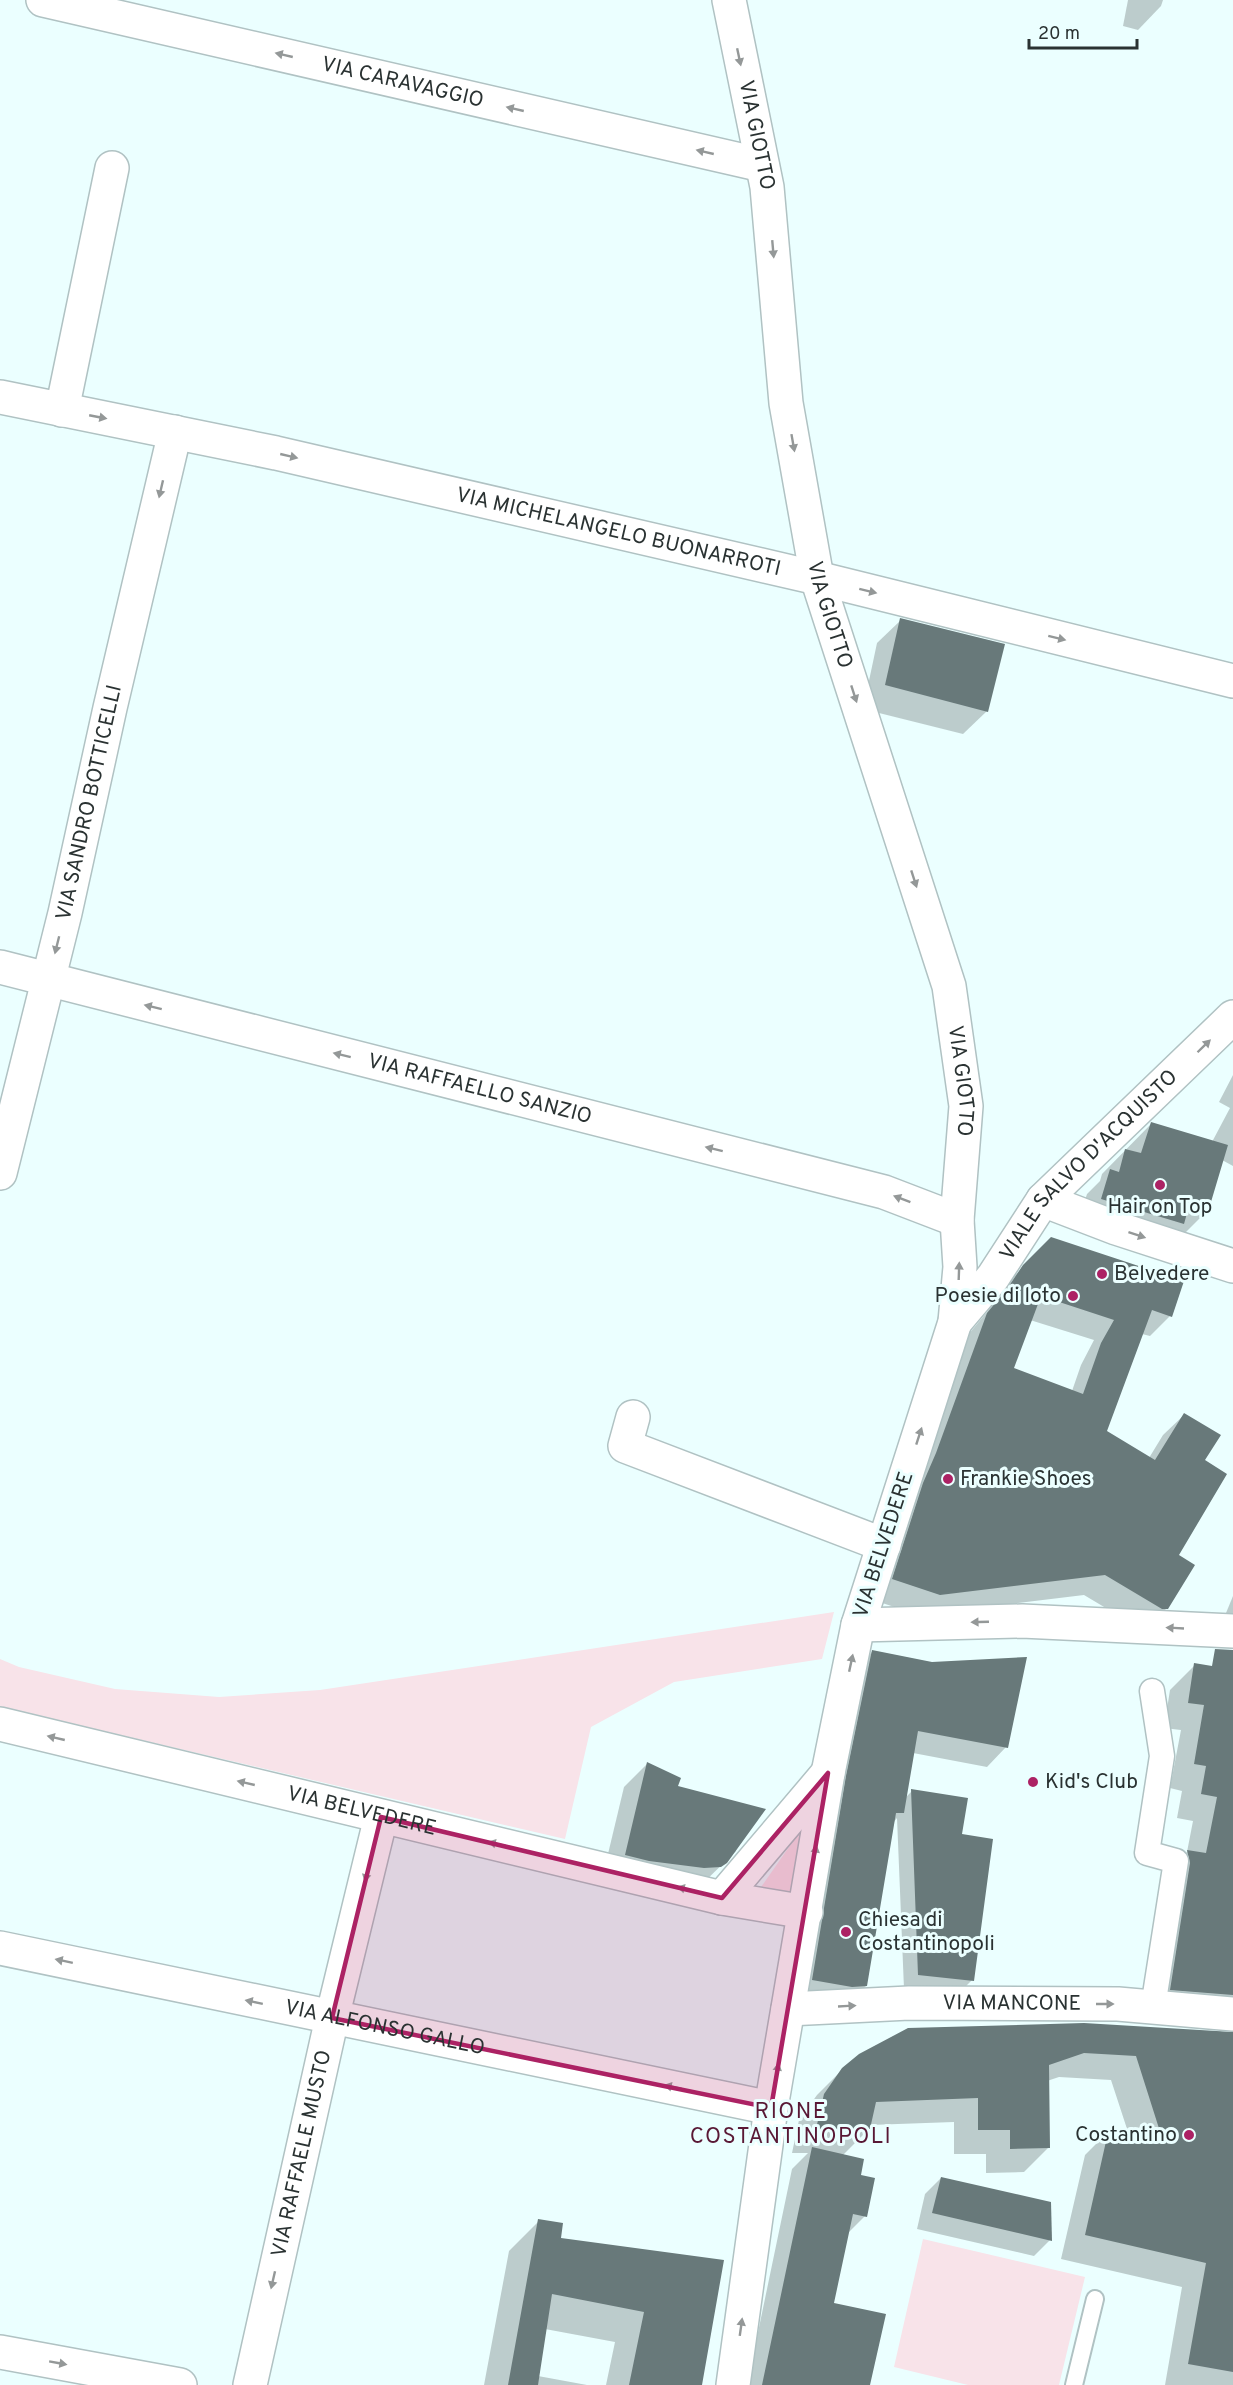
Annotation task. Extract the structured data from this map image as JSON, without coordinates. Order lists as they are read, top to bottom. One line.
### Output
{"streets":{"street":["VIA CARAVAGGIO","VIA GIOTTO","VIA MICHELANGELO BUONARROTI","VIA SANDRO BOTTICELLI","VIA RAFFAELLO SANZIO","VIALE SALVO D'ACQUISTO","VIA BELVEDERE","VIA MANCONE","VIA ALFONSO GALLO","VIA RAFFAELE MUSTO"]},"crossings":[["VIA CARAVAGGIO","VIA GIOTTO"],["VIA GIOTTO","VIA MICHELANGELO BUONARROTI"],["VIA GIOTTO","VIA RAFFAELLO SANZIO"],["VIA GIOTTO","VIALE SALVO D'ACQUISTO"],["VIA GIOTTO","VIA BELVEDERE"],["VIA MICHELANGELO BUONARROTI","VIA SANDRO BOTTICELLI"],["VIA SANDRO BOTTICELLI","VIA RAFFAELLO SANZIO"],["VIALE SALVO D'ACQUISTO","VIA BELVEDERE"],["VIA BELVEDERE","VIA RAFFAELE MUSTO"],["VIA ALFONSO GALLO","VIA RAFFAELE MUSTO"]],"one_way":["VIA CARAVAGGIO","VIA GIOTTO","VIA MICHELANGELO BUONARROTI","VIA SANDRO BOTTICELLI","VIA RAFFAELLO SANZIO","VIALE SALVO D'ACQUISTO","VIA MANCONE","VIA ALFONSO GALLO","VIA RAFFAELE MUSTO"],"districts":["RIONE COSTANTINOPOLI"],"places":["Hair on Top","Belvedere","Poesie di loto","Frankie Shoes","Kid's Club","Chiesa di Costantinopoli","Costantino"],"scale_bar":"20 m"}
